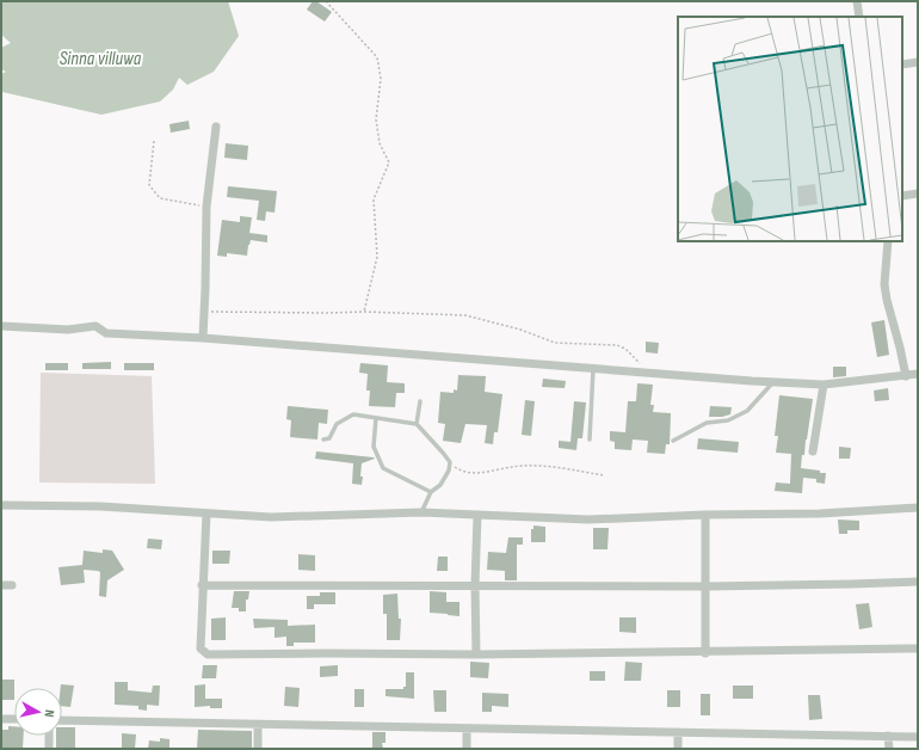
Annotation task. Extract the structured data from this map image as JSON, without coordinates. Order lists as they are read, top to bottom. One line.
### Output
{"water":["Sinna villuwa"],"north":"right"}
